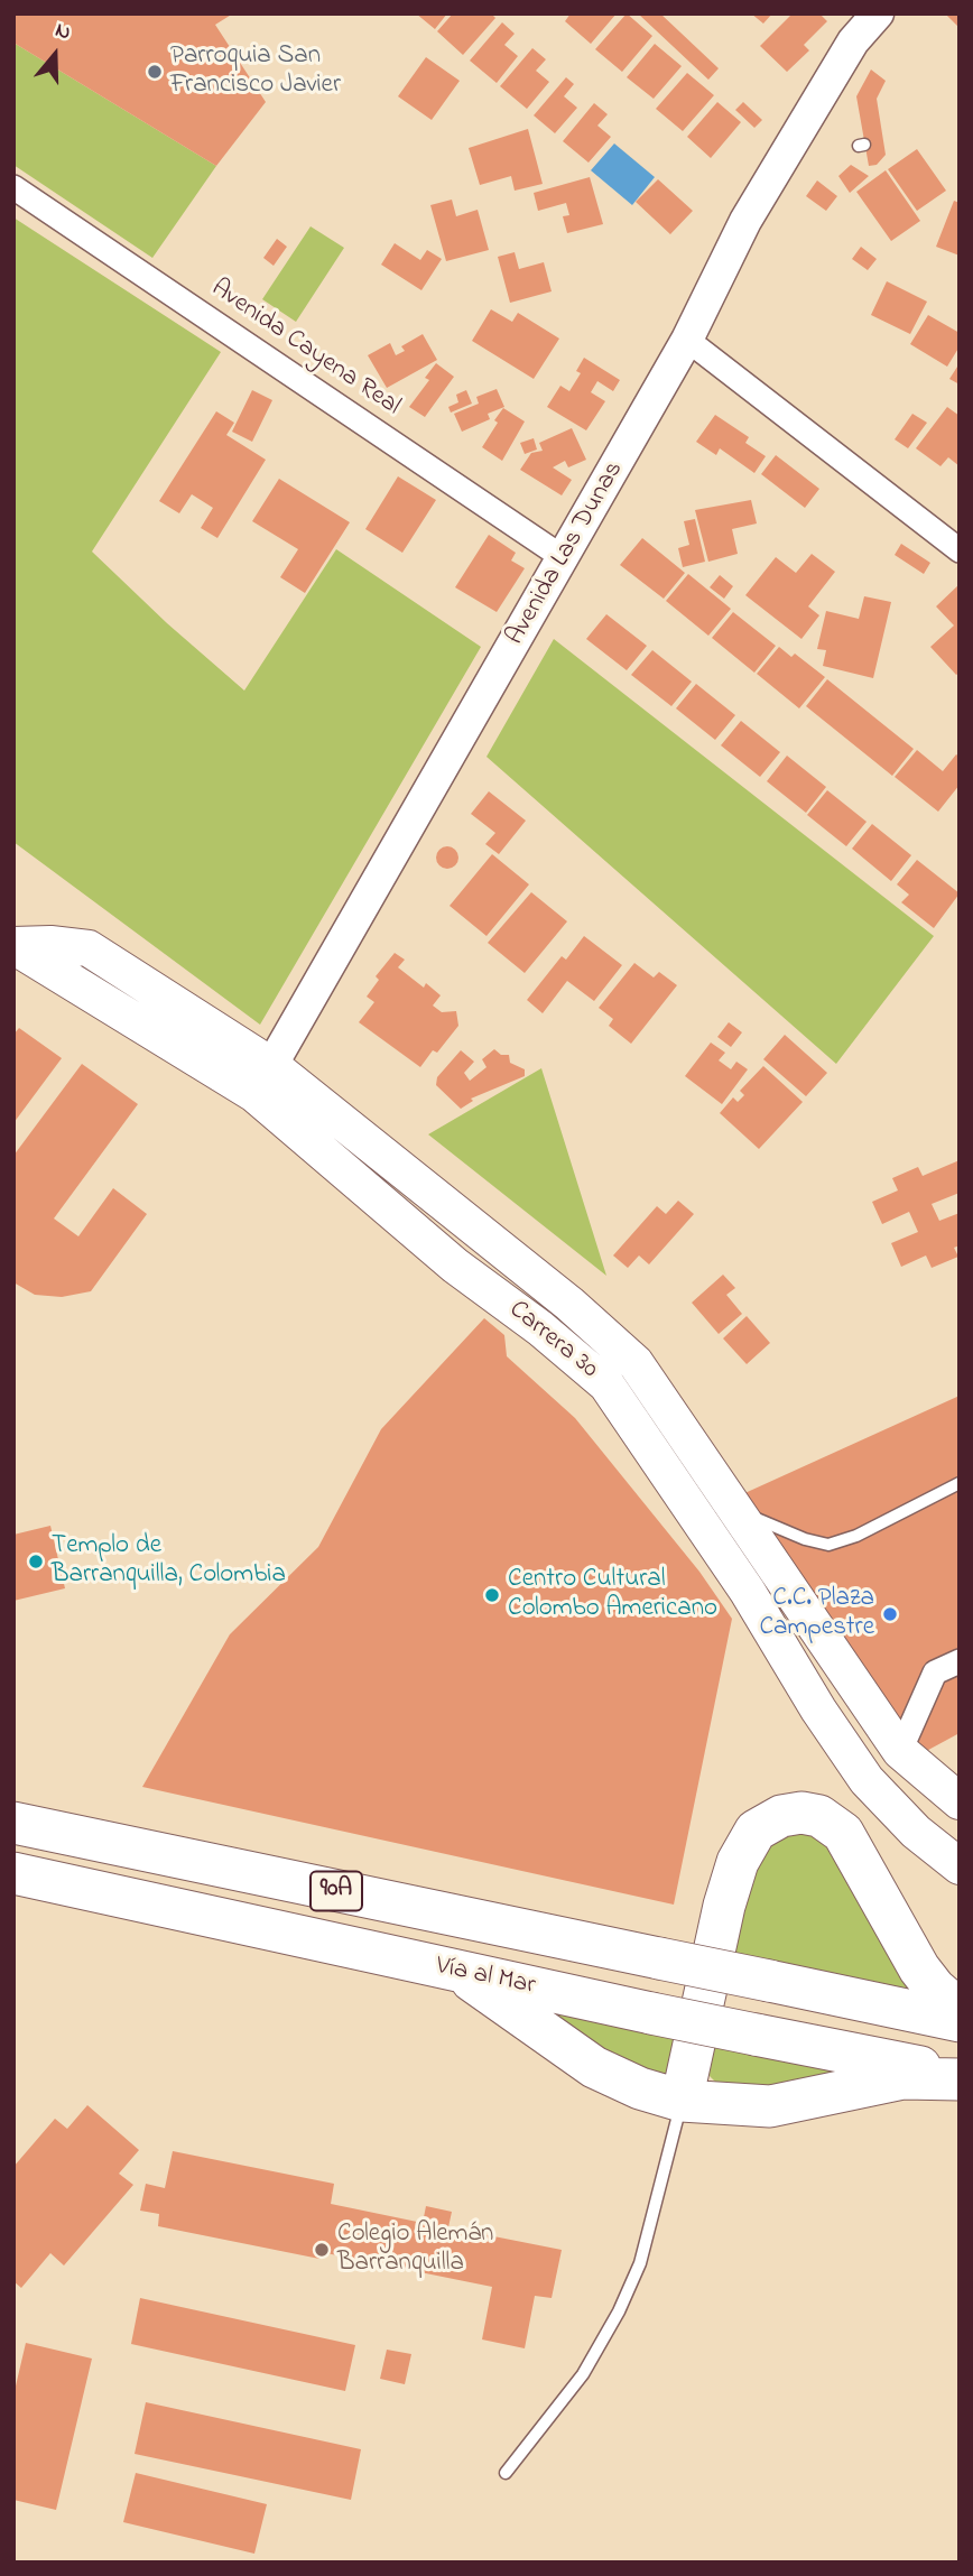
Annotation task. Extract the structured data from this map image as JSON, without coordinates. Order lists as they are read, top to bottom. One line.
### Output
{"streets":{"highway":["90A","Vía al Mar"],"main road":["Carrera 30"],"street":["Avenida Cayena Real","Avenida Las Dunas"]},"crossings":[["Avenida Cayena Real","Avenida Las Dunas"],["Avenida Las Dunas","Carrera 30"]],"places":["Parroquia San Francisco Javier","Templo de Barranquilla, Colombia","Centro Cultural Colombo Americano","C.C. Plaza Campestre","Colegio Alemán Barranquilla"],"north":"top"}
